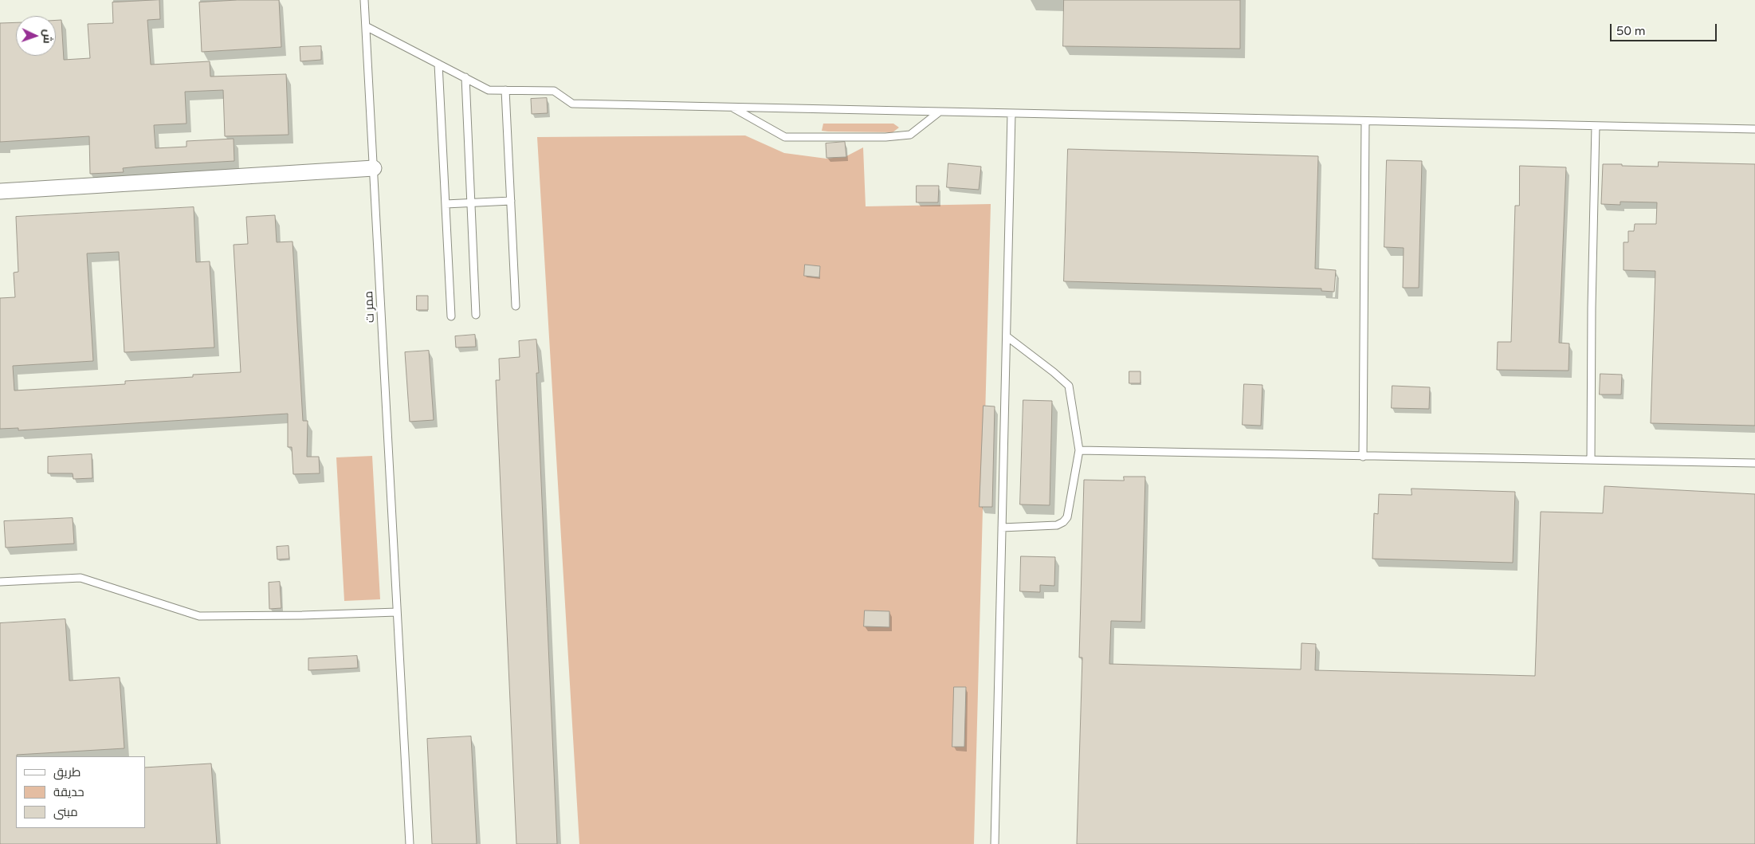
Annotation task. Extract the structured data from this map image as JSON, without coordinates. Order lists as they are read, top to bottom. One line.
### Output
{"streets":{"lane":["ممر ت"]},"legend":["طريق","حديقة","مبنى"],"scale_bar":"50 m","north":"right"}
